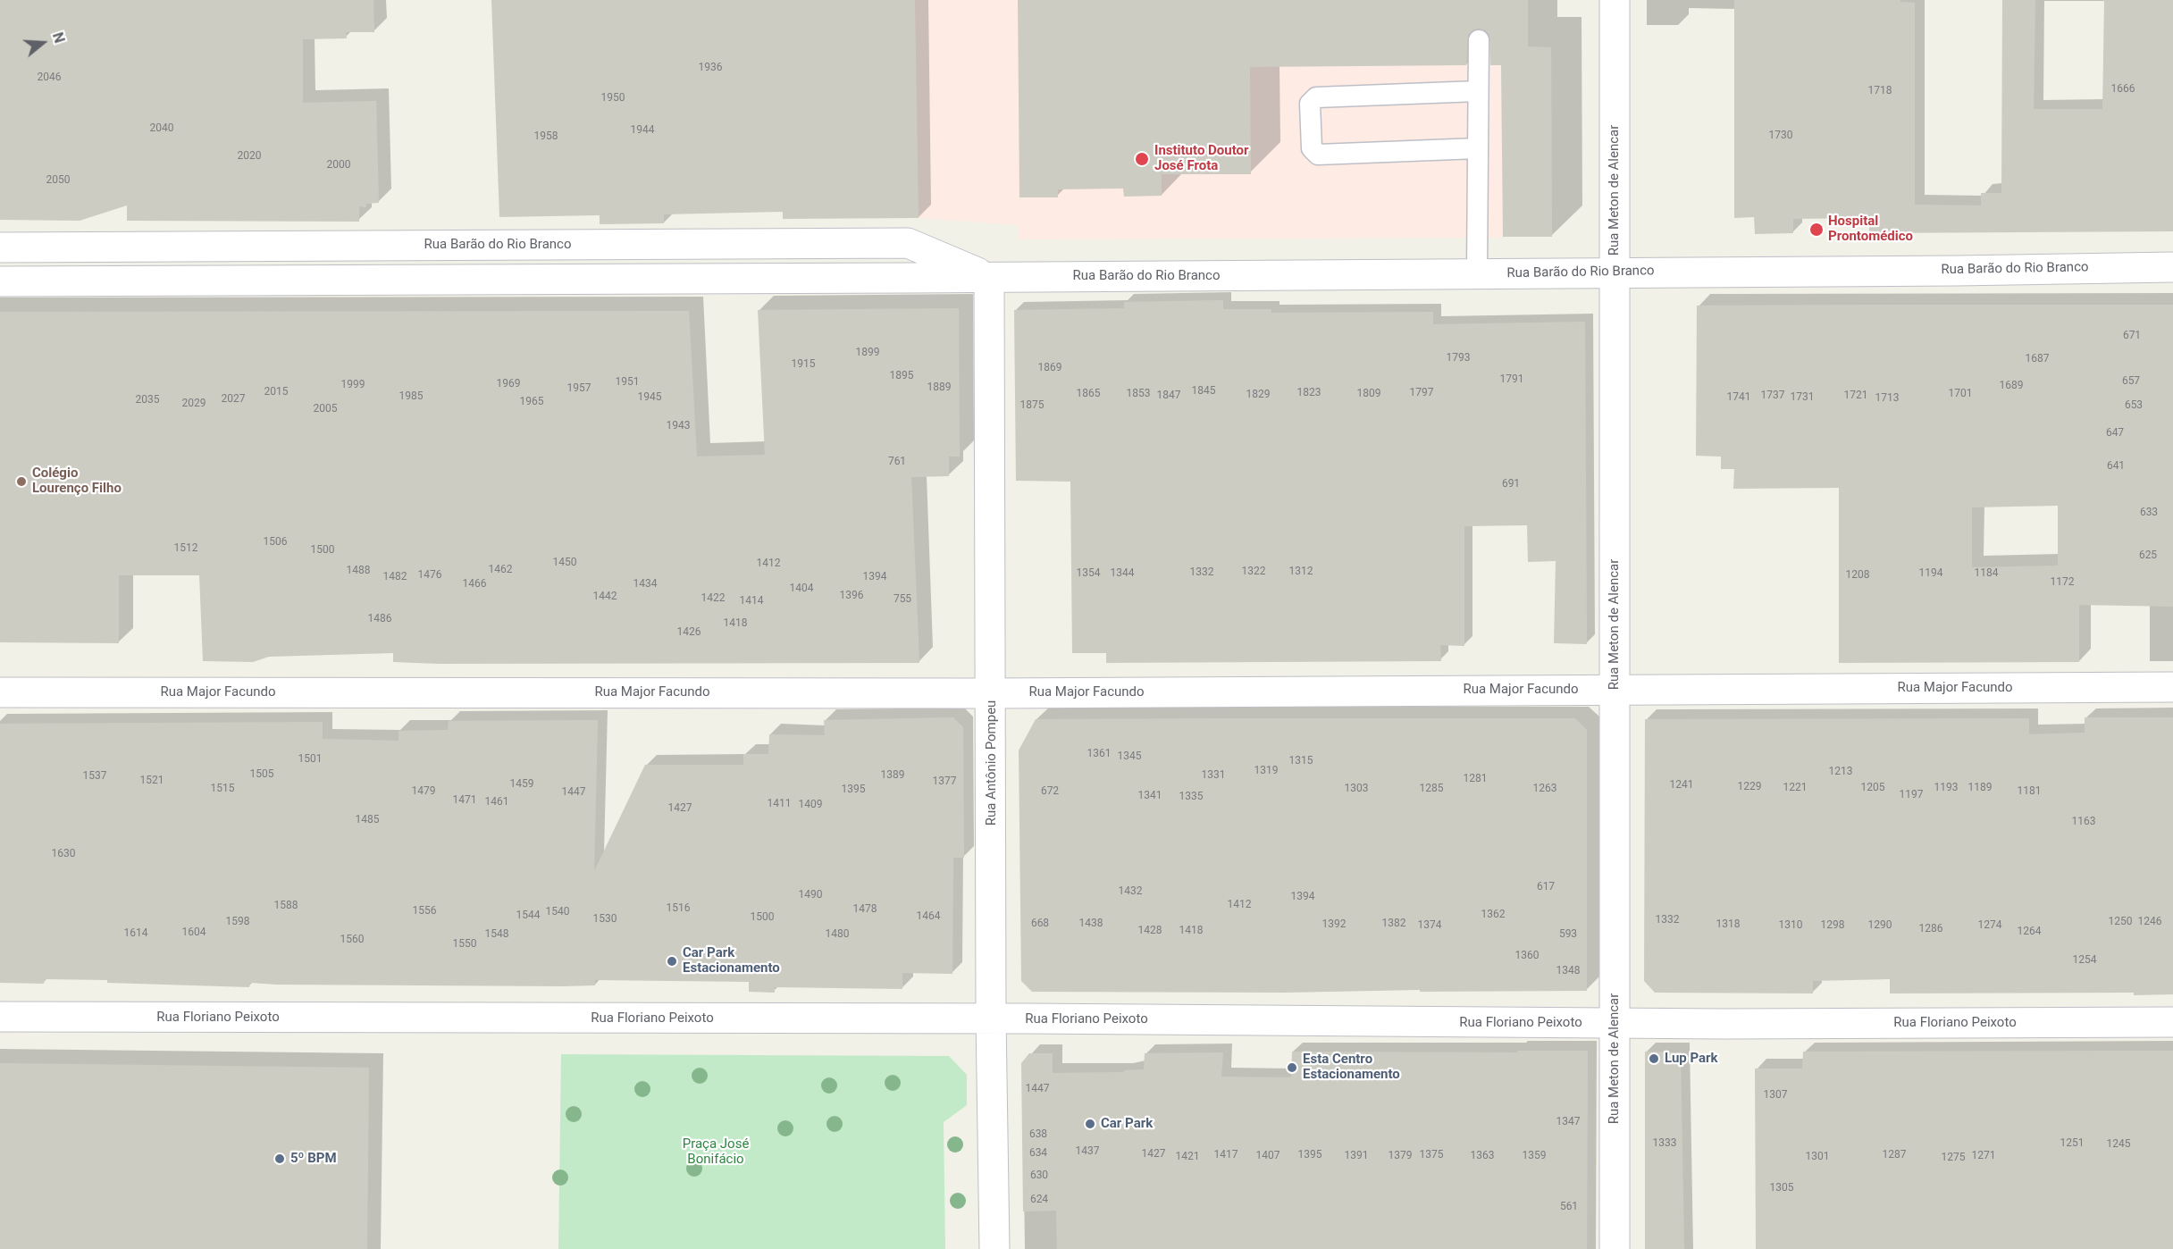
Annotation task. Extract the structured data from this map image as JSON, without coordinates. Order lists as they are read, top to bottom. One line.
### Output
{"streets":{"street":["Rua Meton de Alencar","Rua Barão do Rio Branco","Rua Major Facundo","Rua Antônio Pompeu","Rua Floriano Peixoto"]},"crossings":[["Rua Meton de Alencar","Rua Barão do Rio Branco"],["Rua Meton de Alencar","Rua Major Facundo"],["Rua Meton de Alencar","Rua Floriano Peixoto"],["Rua Barão do Rio Branco","Rua Antônio Pompeu"],["Rua Major Facundo","Rua Antônio Pompeu"],["Rua Antônio Pompeu","Rua Floriano Peixoto"]],"parks":["Praça José Bonifácio"],"places":["Instituto Doutor José Frota","Hospital Prontomédico","Colégio Lourenço Filho","Car Park Estacionamento","Lup Park","Esta Centro Estacionamento","Car Park","5º BPM"],"house_numbers":["1936","2046","1666","1718","1950","2040","1944","1730","1958","2020","2000","2050","671","1899","1793","1687","1915","1869","1895","1791","657","1951","1969","1999","1689","1889","1957","1845","2015","1823","1797","1865","1853","1809","1701","1829","1847","1737","1721","1985","1945","1741","1731","1713","2027","2035","1965","2029","1875","653","2005","1943","647","761","641","691","633","1506","1512","1500","625","1450","1412","1462","1488","1322","1312","1332","1354","1344","1194","1184","1476","1208","1482","1394","1172","1466","1434","1404","1396","1442","1422","755","1414","1486","1418","1426","1361","1345","1501","1315","1319","1213","1505","1389","1331","1537","1281","1521","1377","1459","1241","1229","1221","1205","1193","1189","1515","1303","1285","1263","1395","1479","672","1181","1447","1197","1341","1335","1471","1461","1411","1409","1427","1485","1163","1630","617","1432","1490","1394","1412","1588","1516","1478","1556","1540","1362","1544","1464","1500","1530","1332","1598","1250","1246","668","1438","1382","1392","1318","1374","1310","1298","1290","1274","1286","1428","1418","1264","1604","1614","1548","1480","593","1560","1550","1360","1254","1348","1447","1307","1347","638","1333","1251","1245","1437","634","1427","1417","1395","1375","1287","1407","1391","1379","1363","1359","1271","1421","1301","1275","630","1305","624","561"],"north":"right"}
